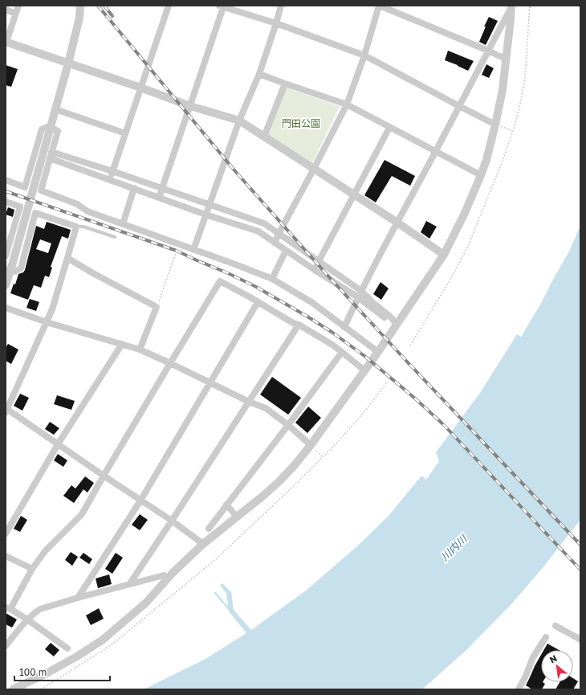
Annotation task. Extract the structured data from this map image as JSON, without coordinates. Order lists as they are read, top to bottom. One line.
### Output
{"water":["川内川"],"parks":["門田公園"],"scale_bar":"100 m","north":"top left"}
